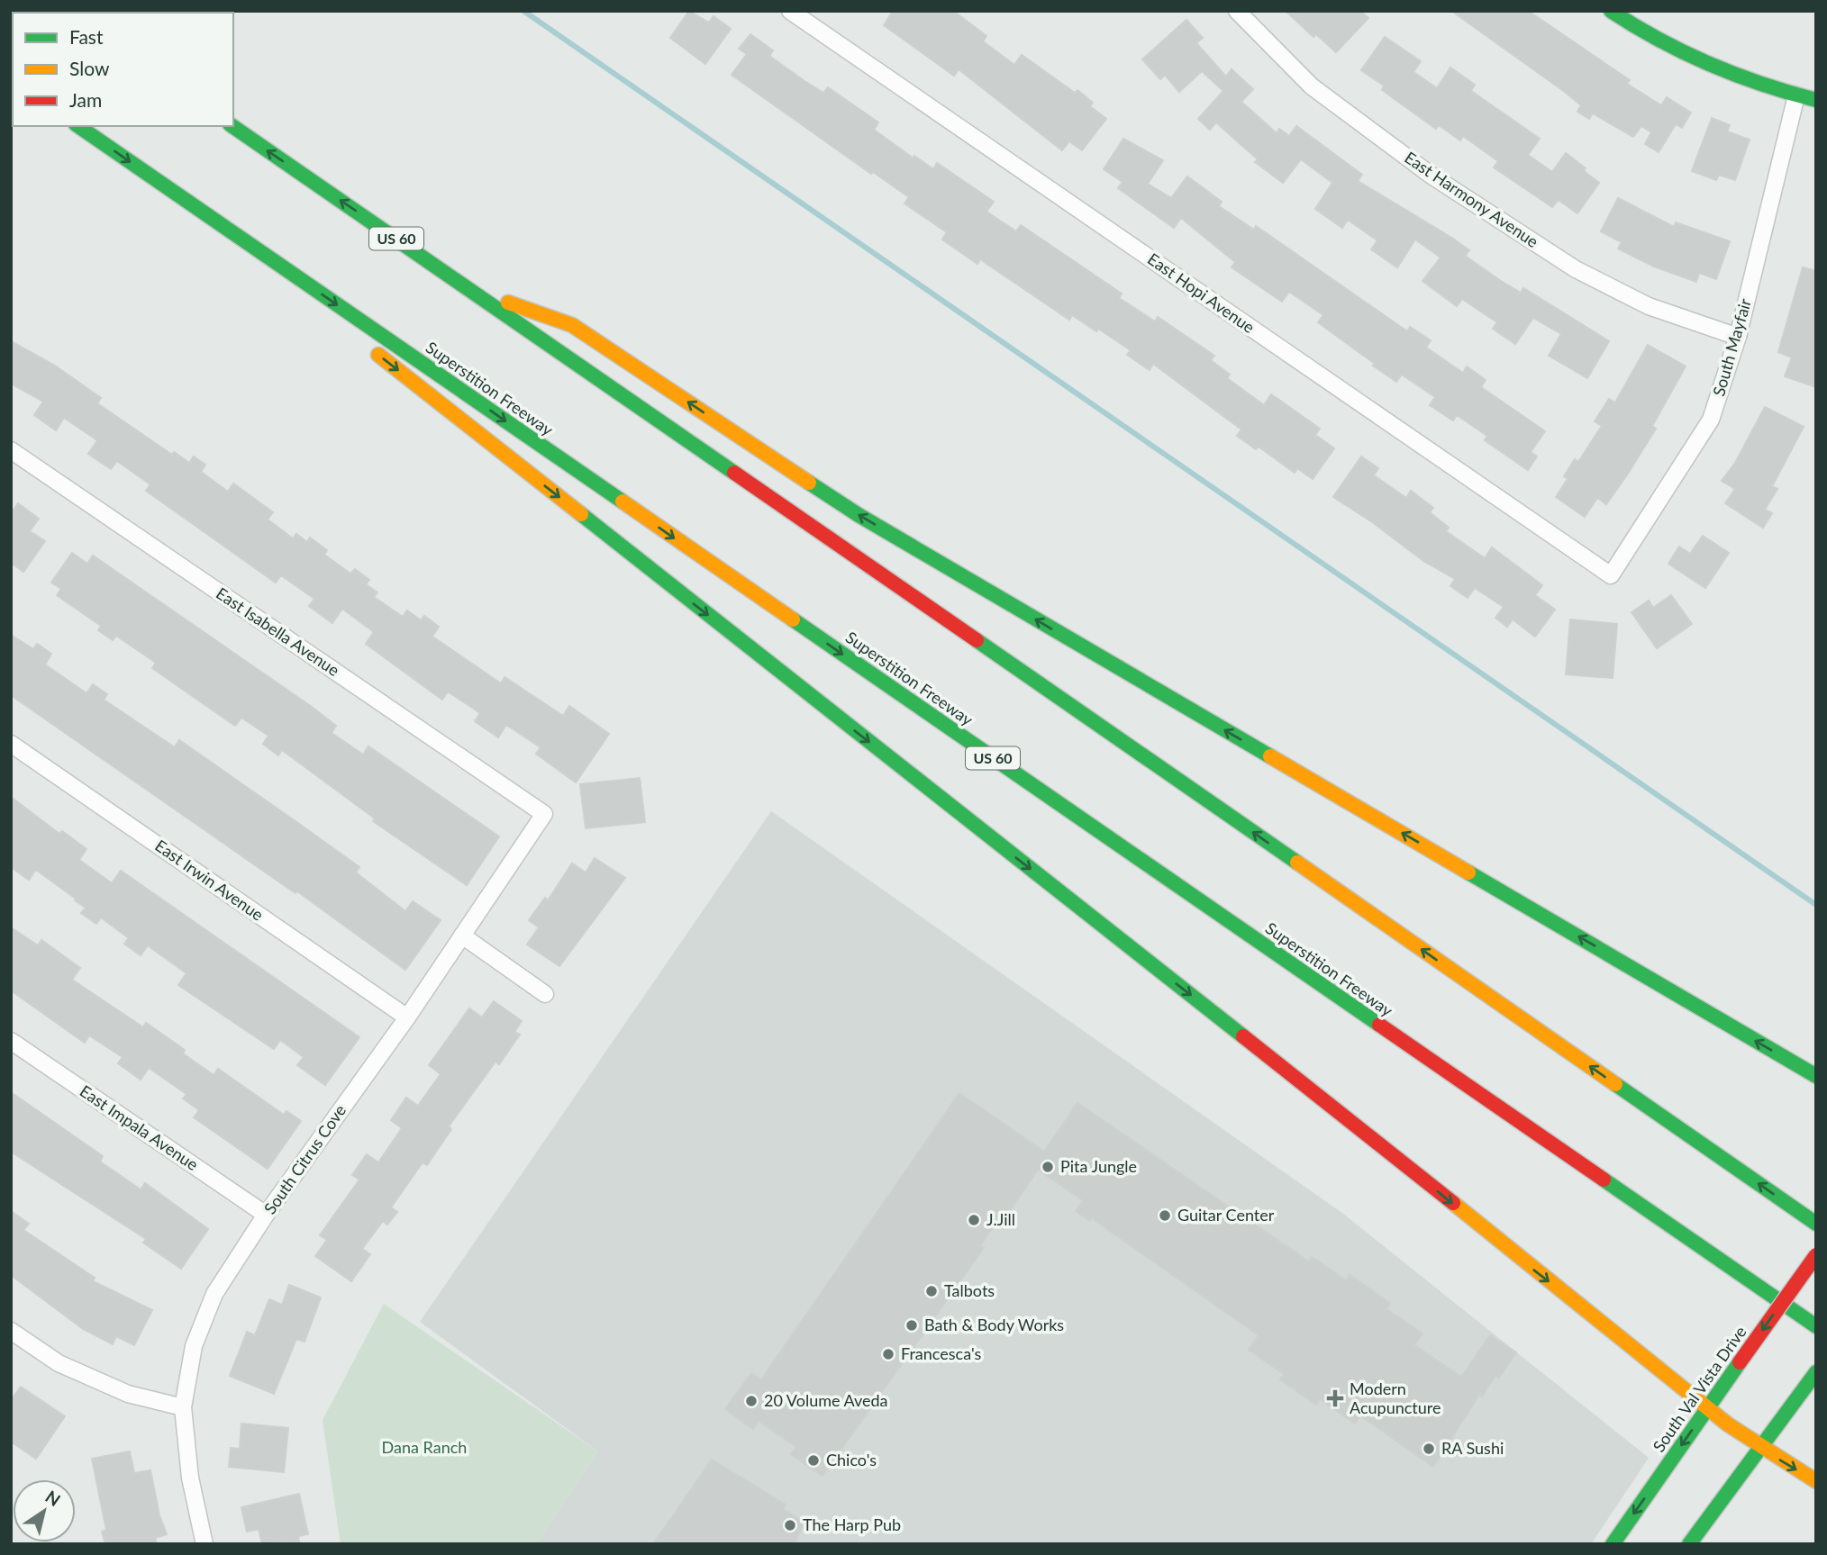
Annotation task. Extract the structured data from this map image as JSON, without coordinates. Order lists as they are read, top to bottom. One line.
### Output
{"streets":{"main road":["US 60","Superstition Freeway","South Val Vista Drive"],"street":["East Harmony Avenue","East Hopi Avenue","South Mayfair","East Isabella Avenue","East Irwin Avenue","East Impala Avenue","South Citrus Cove"]},"crossings":[["East Harmony Avenue","South Mayfair"],["East Hopi Avenue","South Mayfair"],["East Isabella Avenue","South Citrus Cove"],["East Irwin Avenue","South Citrus Cove"],["East Impala Avenue","South Citrus Cove"]],"parks":["Dana Ranch"],"places":{"other":["Pita Jungle","Guitar Center","J.Jill","Talbots","Bath & Body Works","Francesca's","20 Volume Aveda","RA Sushi","Chico's","The Harp Pub"],"health":["Modern Acupuncture"]},"legend":["Fast","Slow","Jam"],"north":"top right"}
